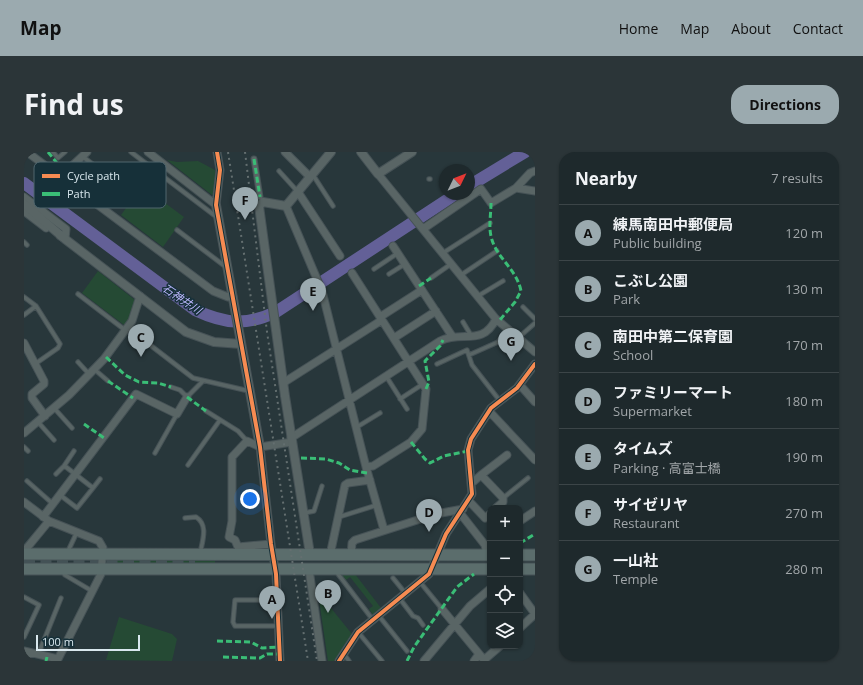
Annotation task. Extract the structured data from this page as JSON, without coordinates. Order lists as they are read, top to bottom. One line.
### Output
{"water":["石神井川"],"legend":["Cycle path","Path"],"scale_bar":"100 m","north":"top right","page":{"header":"Map","nav":["Home","Map","About","Contact"],"title":"Find us","buttons":"Directions","heading":["Nearby","7 results"],"pins":["F","E","C","G","D","B","A"],"list":[{"mark":"A","name":"練馬南田中郵便局","note":"Public building","value":"120 m"},{"mark":"B","name":"こぶし公園","note":"Park","value":"130 m"},{"mark":"C","name":"南田中第二保育園","note":"School","value":"170 m"},{"mark":"D","name":"ファミリーマート","note":"Supermarket","value":"180 m"},{"mark":"E","name":"タイムズ","note":"Parking · 高富士橋","value":"190 m"},{"mark":"F","name":"サイゼリヤ","note":"Restaurant","value":"270 m"},{"mark":"G","name":"一山社","note":"Temple","value":"280 m"}],"map_buttons":["+","−"],"scale":"100 m"}}
